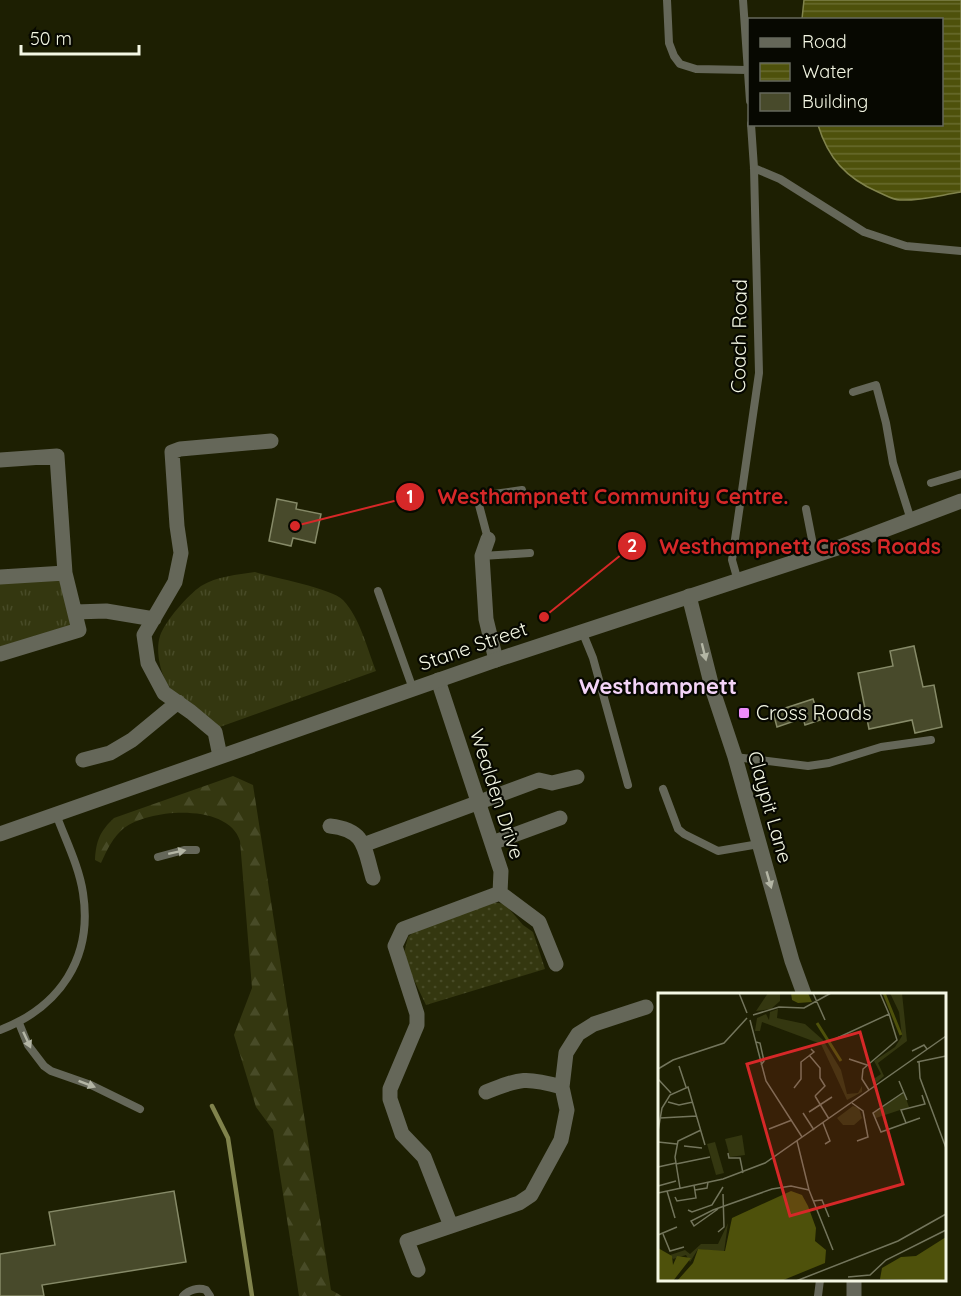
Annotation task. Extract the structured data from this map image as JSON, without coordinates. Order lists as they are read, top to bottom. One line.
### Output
{"streets":{"street":["Stane Street","Wealden Drive","Claypit Lane"],"lane":["Coach Road"]},"crossings":[["Coach Road","Stane Street"],["Stane Street","Wealden Drive"],["Stane Street","Claypit Lane"]],"one_way":["Claypit Lane"],"districts":["Westhampnett"],"places":{"other":["Westhampnett Community Centre.","Westhampnett Cross Roads"],"transit":["Cross Roads"]},"legend":["Road","Water","Building"],"scale_bar":"50 m"}
